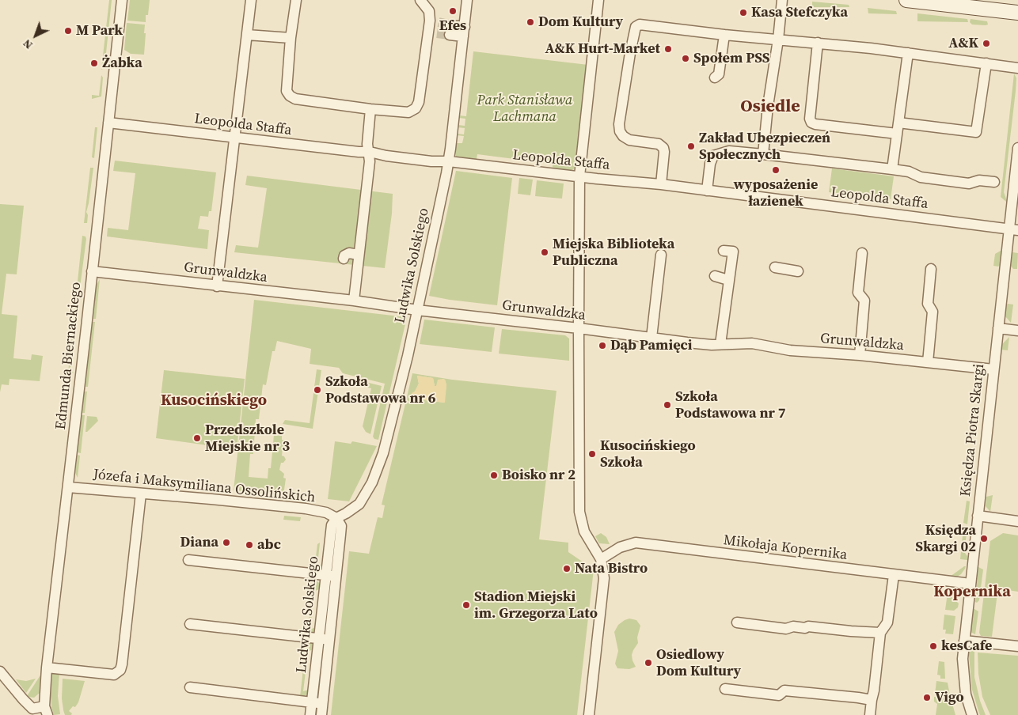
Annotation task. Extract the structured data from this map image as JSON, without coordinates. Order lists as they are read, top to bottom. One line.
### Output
{"streets":{"street":["Leopolda Staffa","Ludwika Solskiego","Grunwaldzka","Edmunda Biernackiego","Księdza Piotra Skargi","Józefa i Maksymiliana Ossolińskich","Mikołaja Kopernika"]},"crossings":[["Leopolda Staffa","Ludwika Solskiego"],["Leopolda Staffa","Edmunda Biernackiego"],["Leopolda Staffa","Księdza Piotra Skargi"],["Ludwika Solskiego","Grunwaldzka"],["Ludwika Solskiego","Józefa i Maksymiliana Ossolińskich"],["Grunwaldzka","Edmunda Biernackiego"],["Grunwaldzka","Księdza Piotra Skargi"],["Edmunda Biernackiego","Józefa i Maksymiliana Ossolińskich"],["Księdza Piotra Skargi","Mikołaja Kopernika"]],"districts":["Osiedle","Kusocińskiego","Kopernika"],"parks":["Park Stanisława Lachmana"],"places":["Efes","Kasa Stefczyka","Dom Kultury","M Park","A&K","A&K Hurt-Market","Społem PSS","Żabka","Zakład Ubezpieczeń Społecznych","wyposażenie łazienek","Miejska Biblioteka Publiczna","Dąb Pamięci","Szkoła Podstawowa nr 6","Szkoła Podstawowa nr 7","Przedszkole Miejskie nr 3","Kusocińskiego Szkoła","Boisko nr 2","Księdza Skargi 02","Diana","abc","Nata Bistro","Stadion Miejski im. Grzegorza Lato","kesCafe","Osiedlowy Dom Kultury","Vigo"],"north":"bottom left"}
